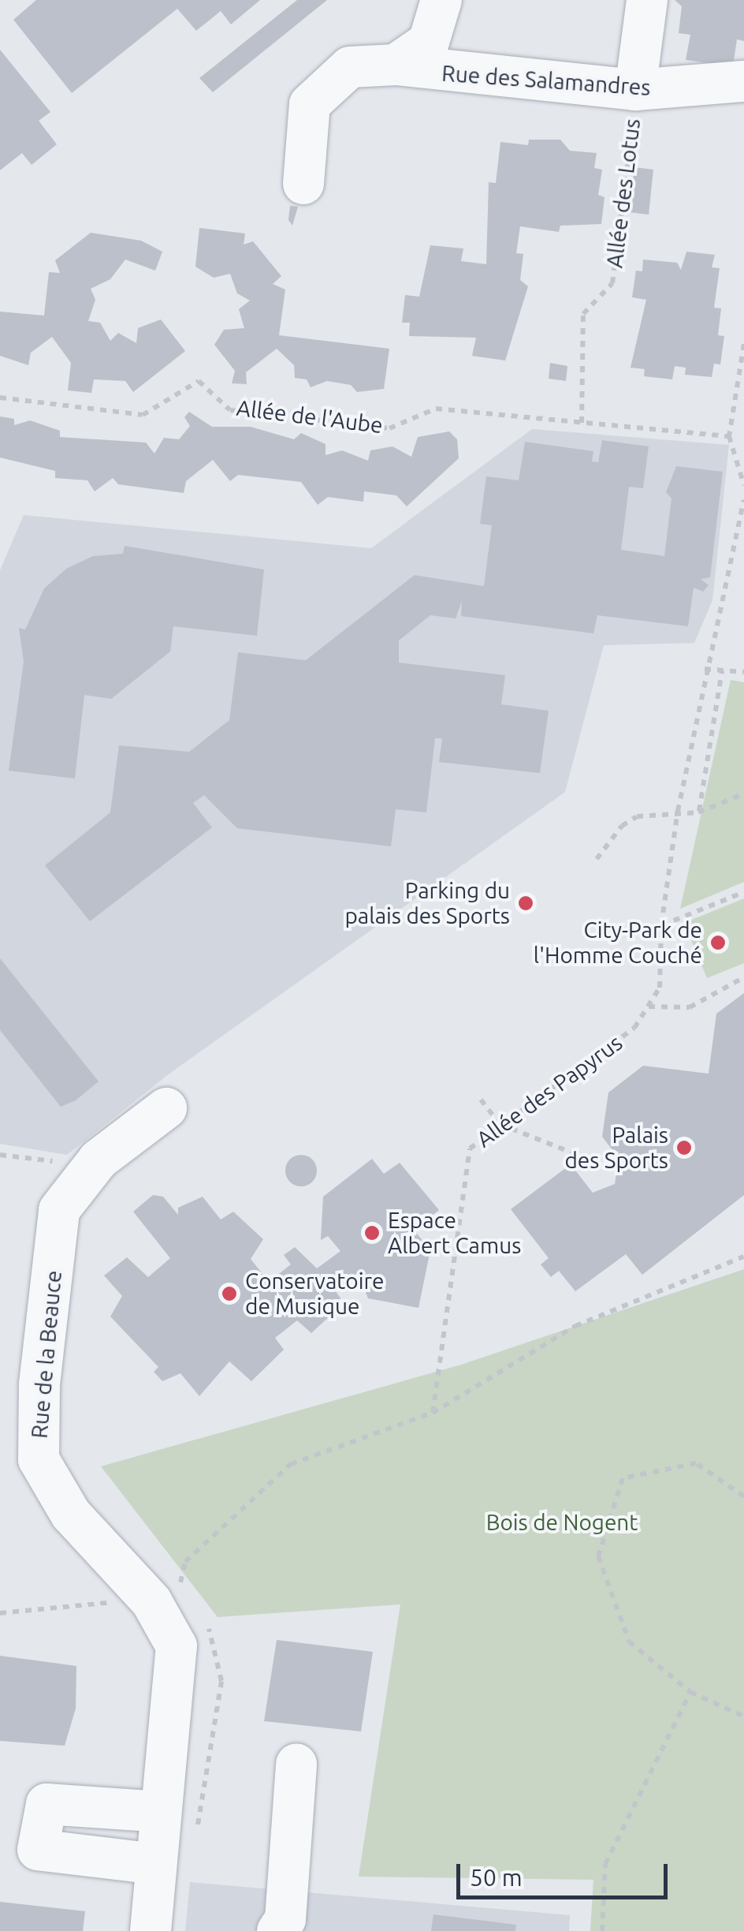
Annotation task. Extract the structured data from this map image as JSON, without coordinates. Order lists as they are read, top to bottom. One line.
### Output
{"streets":{"street":["Rue des Salamandres","Allée des Lotus","Rue de la Beauce"],"path":["Allée de l'Aube","Allée des Papyrus"]},"crossings":[["Rue des Salamandres","Allée des Lotus"],["Allée des Lotus","Allée de l'Aube"]],"parks":["Bois de Nogent"],"places":["Parking du palais des Sports","City-Park de l'Homme Couché","Palais des Sports","Espace Albert Camus","Conservatoire de Musique"],"scale_bar":"50 m"}
